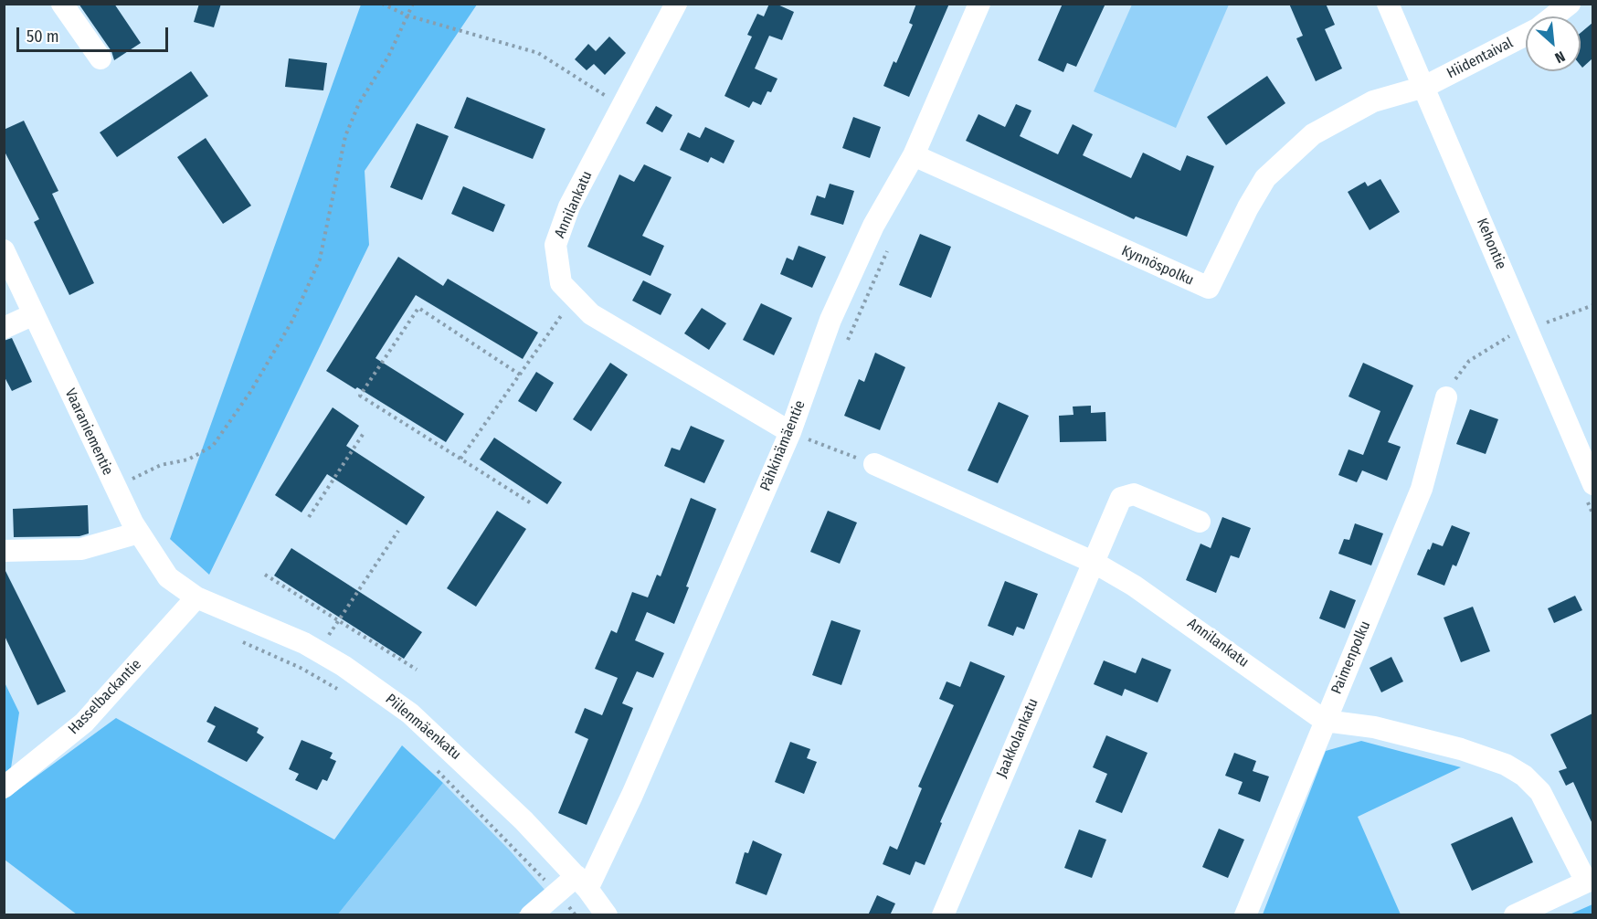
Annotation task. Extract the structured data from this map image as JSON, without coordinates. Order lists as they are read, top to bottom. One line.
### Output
{"streets":{"street":["Hiidentaival","Annilankatu","Kehontie","Kynnöspolku","Vaaraniementie","Pähkinämäentie","Paimenpolku","Hasselbackantie","Piilenmäenkatu","Jaakkolankatu"]},"crossings":[["Hiidentaival","Kehontie"],["Hiidentaival","Kynnöspolku"],["Annilankatu","Pähkinämäentie"],["Annilankatu","Paimenpolku"],["Annilankatu","Jaakkolankatu"],["Kehontie","Kynnöspolku"],["Kynnöspolku","Pähkinämäentie"],["Vaaraniementie","Hasselbackantie"],["Vaaraniementie","Piilenmäenkatu"],["Pähkinämäentie","Piilenmäenkatu"],["Hasselbackantie","Piilenmäenkatu"]],"scale_bar":"50 m","north":"bottom right"}
